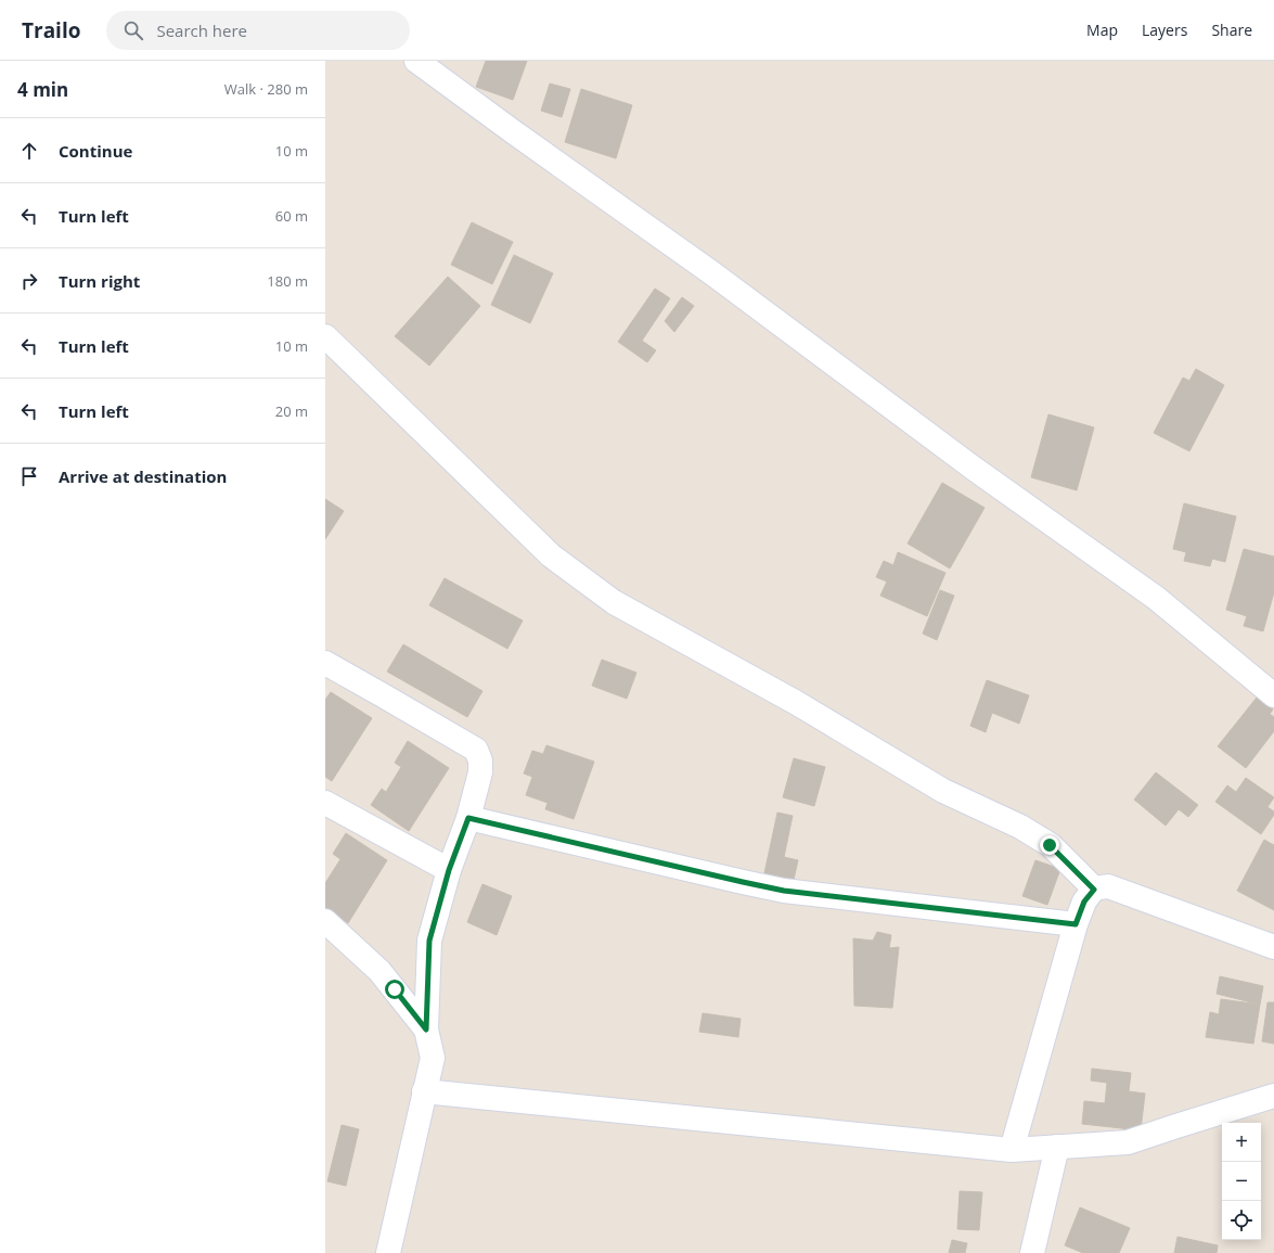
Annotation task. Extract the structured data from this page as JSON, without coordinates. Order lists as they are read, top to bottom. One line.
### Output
{"page":{"header":"Trailo","search":"Search here","nav":["Map","Layers","Share"],"heading":["4 min","Walk · 280 m"],"list":[["Continue","10 m"],["Turn left","60 m"],["Turn right","180 m"],["Turn left","10 m"],["Turn left","20 m"],"Arrive at destination"],"map_buttons":["+","−"]}}
